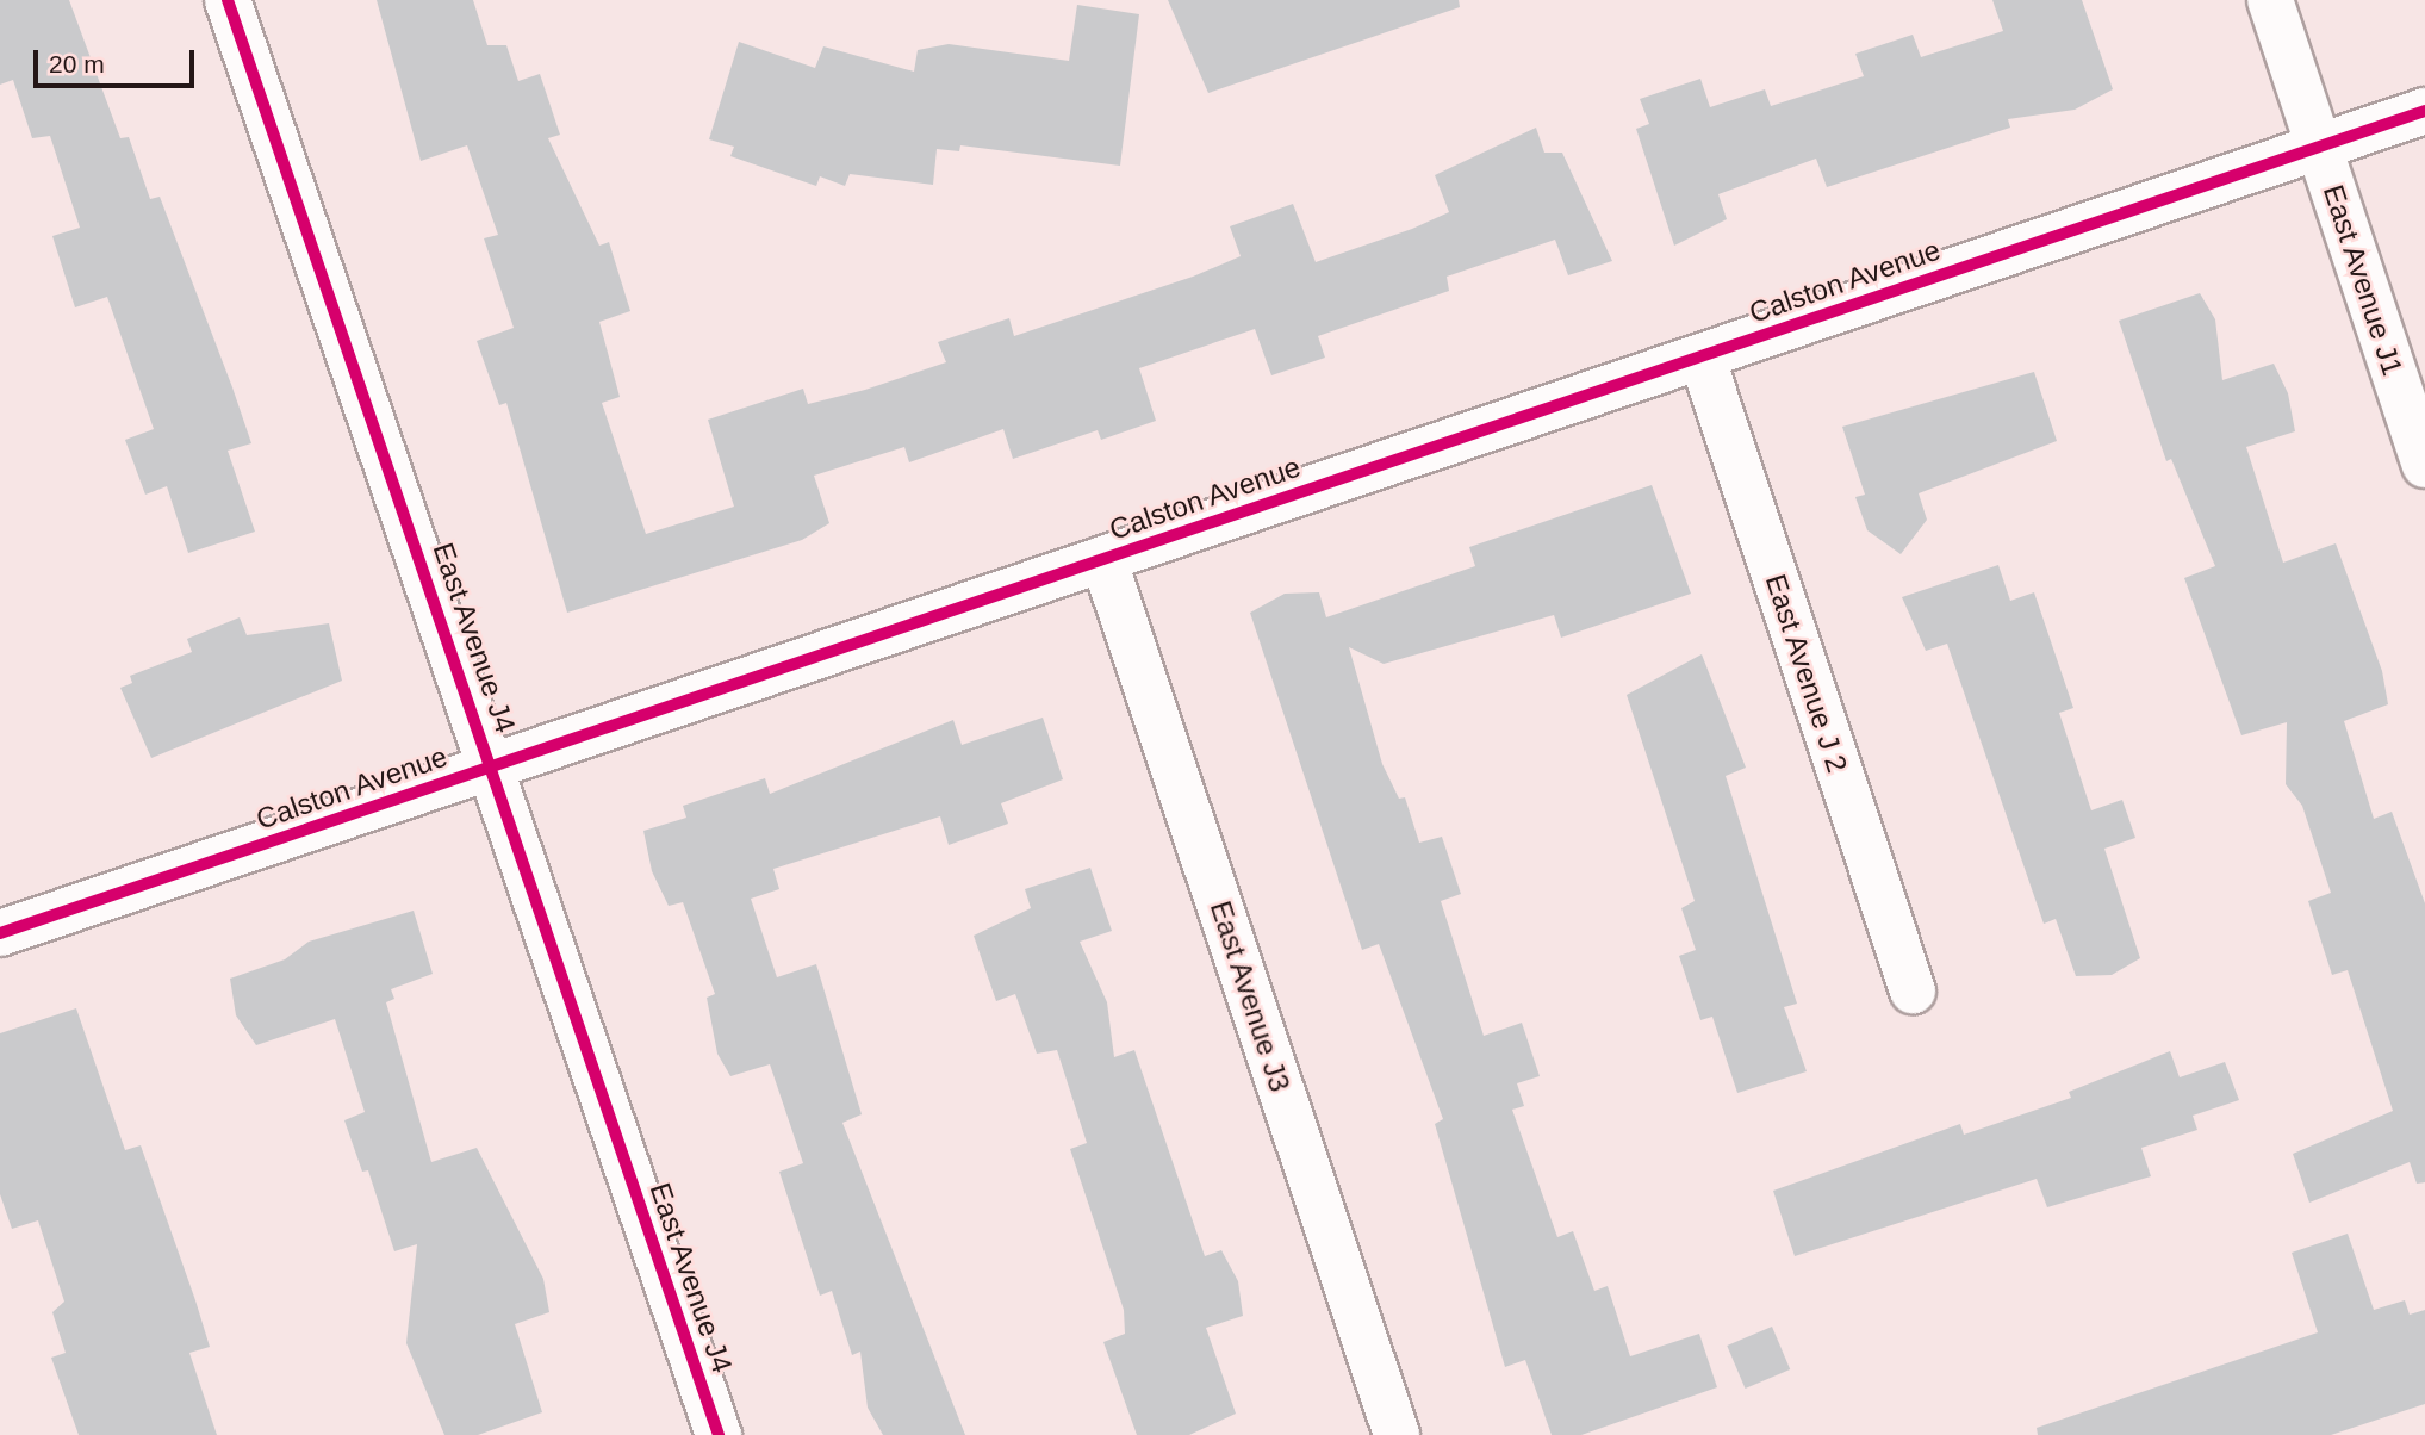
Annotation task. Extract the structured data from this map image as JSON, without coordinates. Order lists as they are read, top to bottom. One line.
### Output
{"streets":{"street":["East Avenue J1","Calston Avenue","East Avenue J4","East Avenue J 2","East Avenue J3"]},"crossings":[["East Avenue J1","Calston Avenue"],["Calston Avenue","East Avenue J4"],["Calston Avenue","East Avenue J 2"],["Calston Avenue","East Avenue J3"]],"scale_bar":"20 m"}
